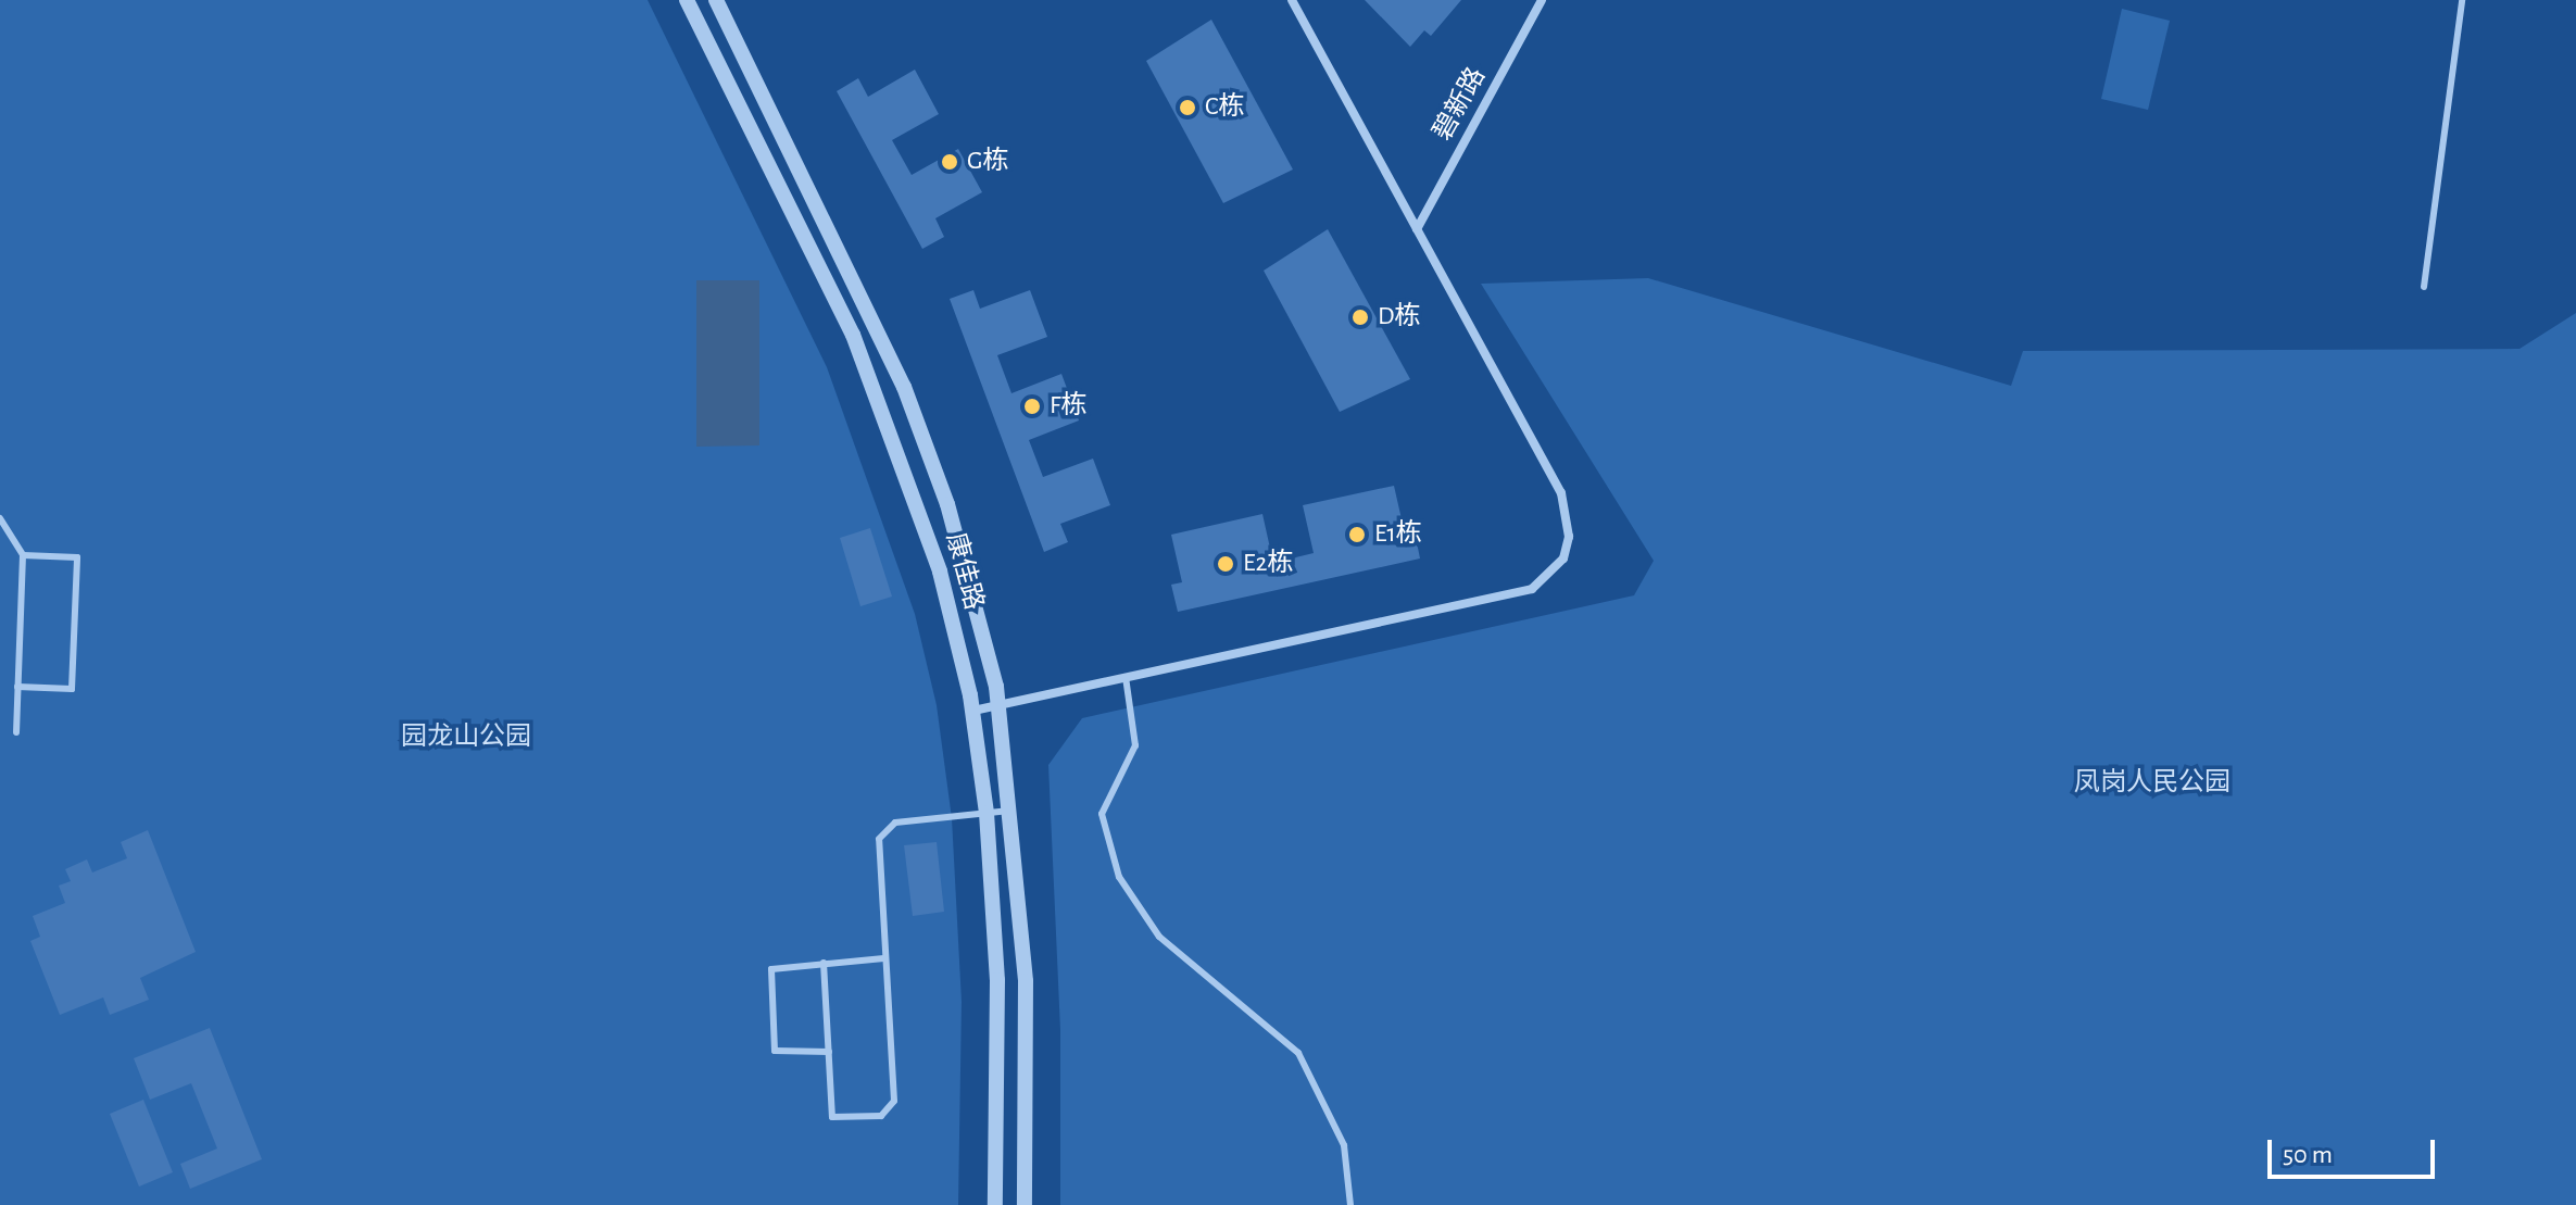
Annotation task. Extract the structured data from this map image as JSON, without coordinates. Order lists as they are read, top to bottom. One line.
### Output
{"streets":{"street":["碧新路","康佳路"]},"parks":["园龙山公园","凤岗人民公园"],"places":["C栋","G栋","D栋","F栋","E1栋","E2栋"],"scale_bar":"50 m"}
